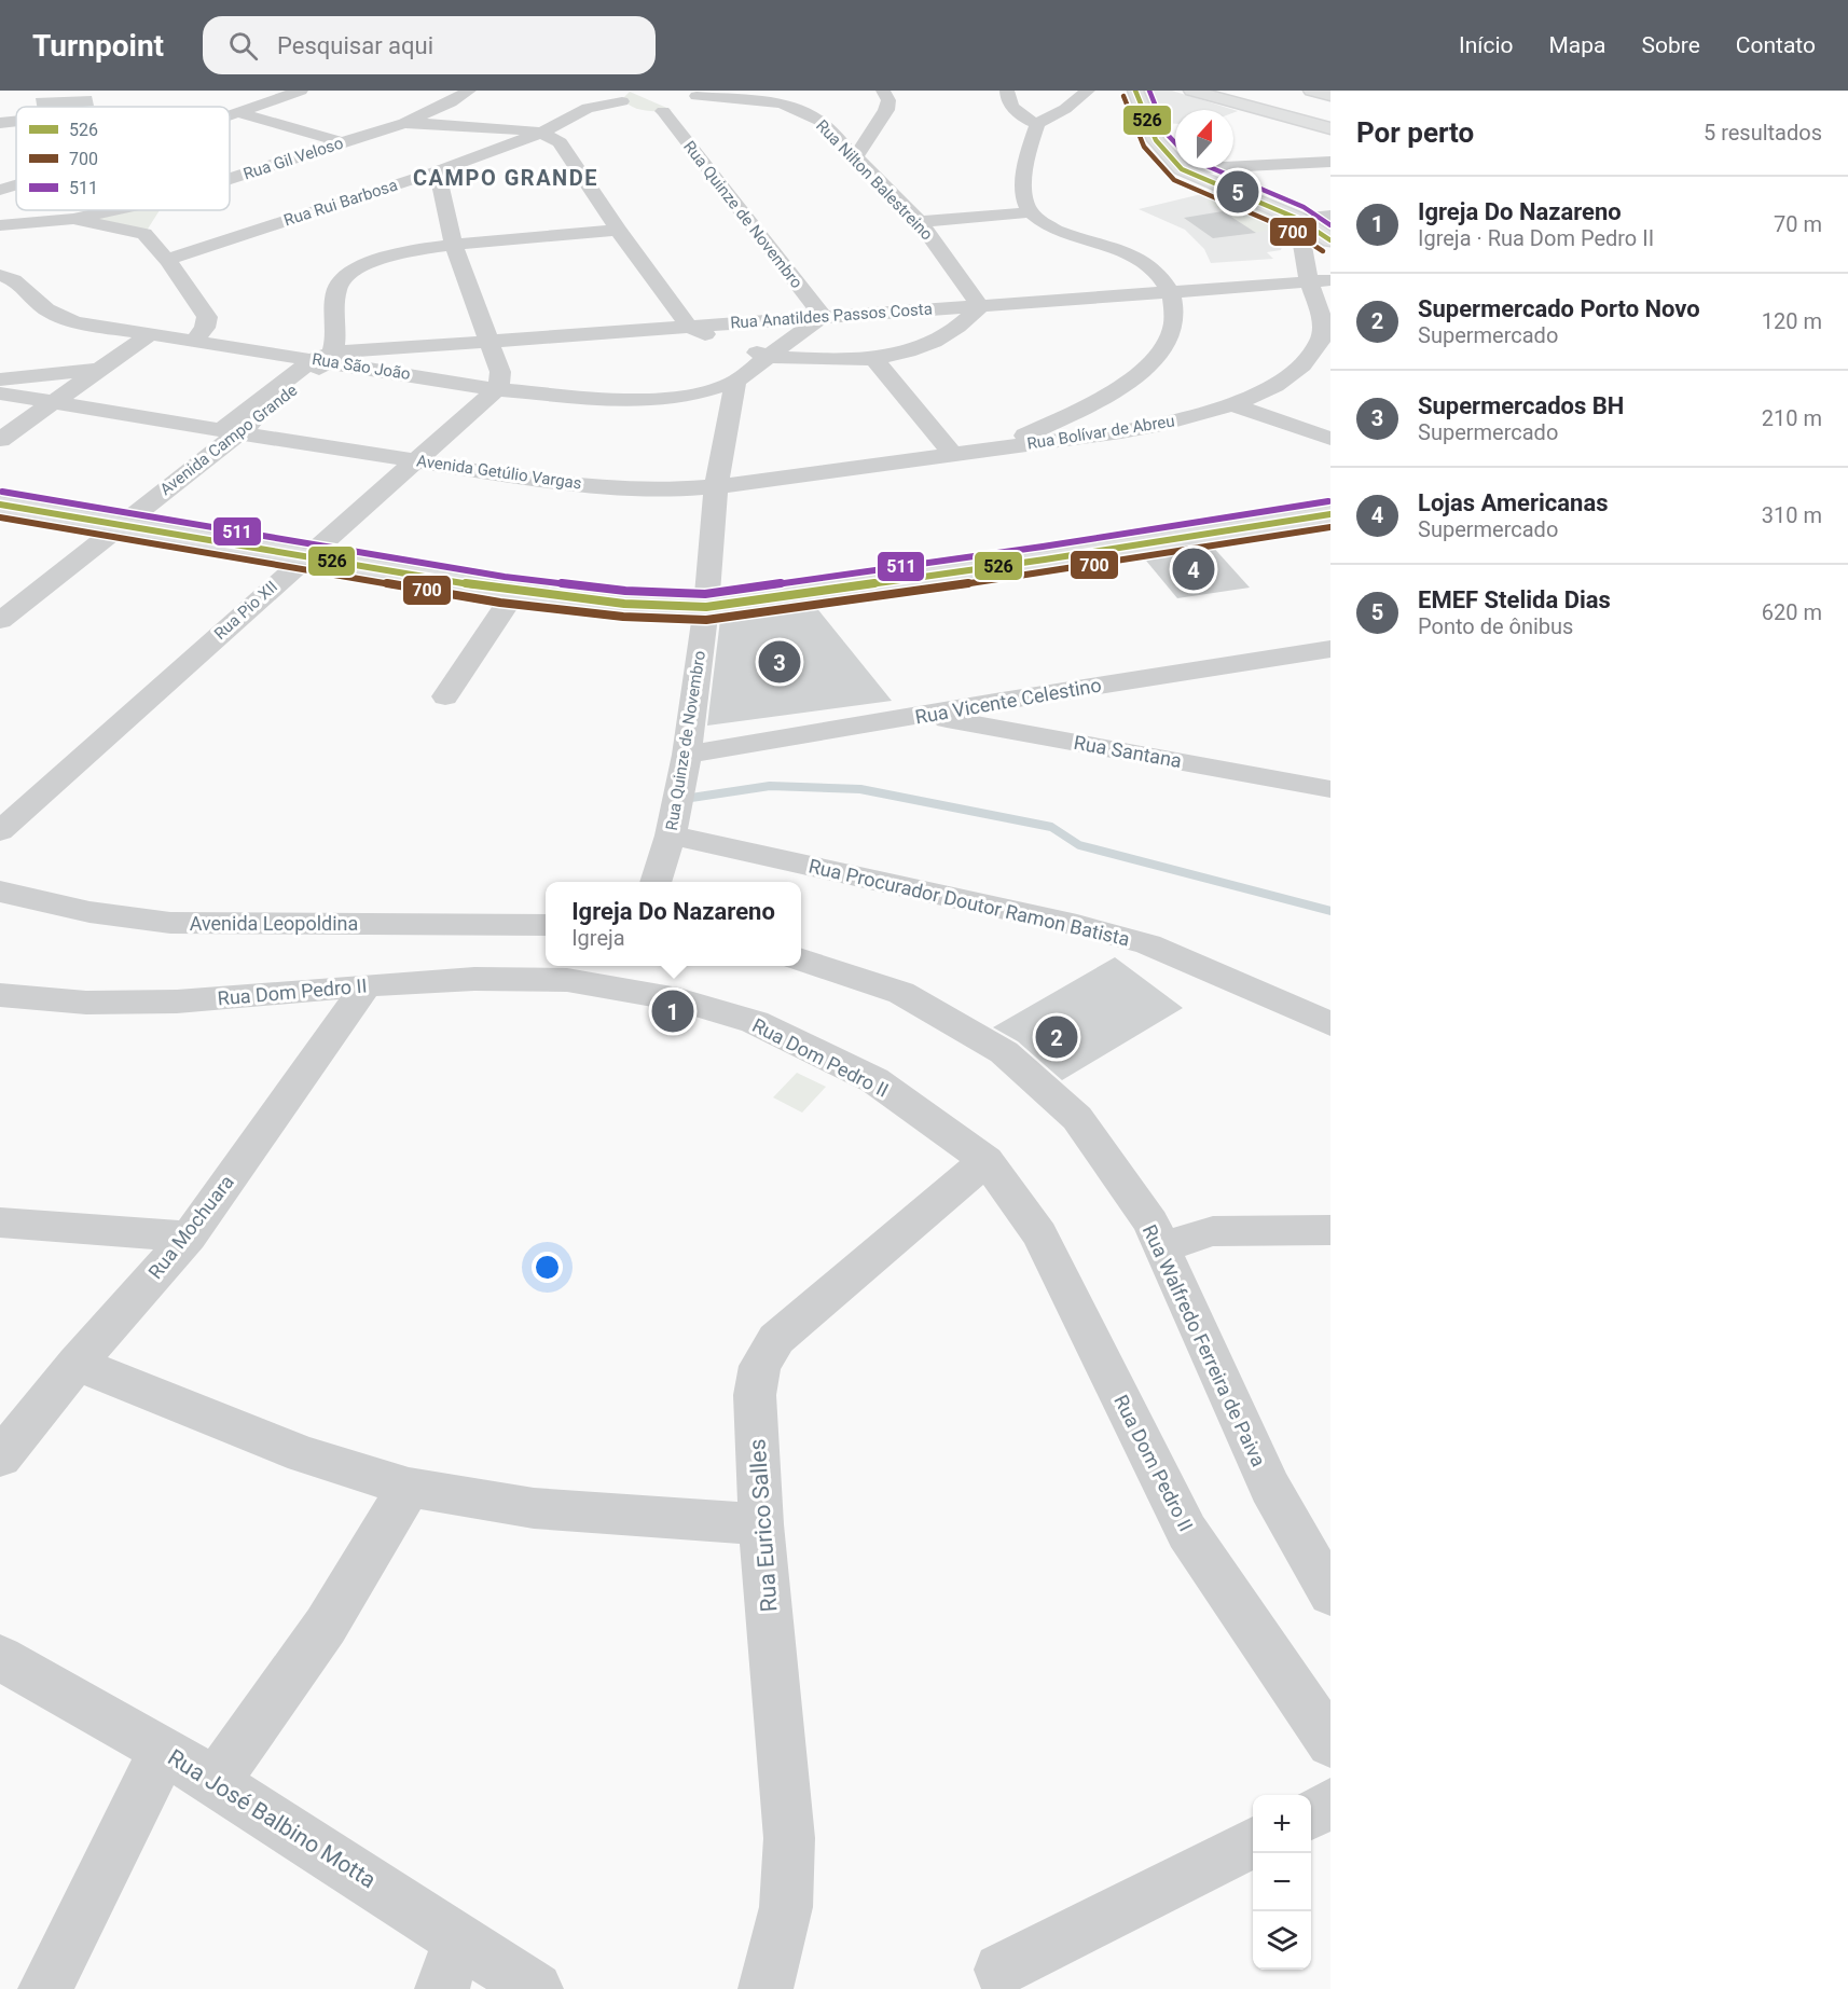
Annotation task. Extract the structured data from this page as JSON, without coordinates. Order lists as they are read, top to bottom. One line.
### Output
{"streets":{"street":["Rua Gil Veloso","Rua Nilton Balestreino","Rua Rui Barbosa","Rua Quinze de Novembro","Rua Anatildes Passos Costa","Rua São João","Rua Bolívar de Abreu","Avenida Campo Grande","Avenida Getúlio Vargas","Rua Pio XII","Rua Vicente Celestino","Rua Santana","Rua Procurador Doutor Ramon Batista","Avenida Leopoldina","Rua Dom Pedro II","Rua Mochuara","Rua Walfredo Ferreira de Paiva","Rua Eurico Salles","Rua José Balbino Motta"]},"crossings":[["Rua Nilton Balestreino","Rua Rui Barbosa"],["Rua Nilton Balestreino","Rua Anatildes Passos Costa"],["Rua Rui Barbosa","Rua Quinze de Novembro"],["Rua Quinze de Novembro","Rua Anatildes Passos Costa"],["Rua Quinze de Novembro","Rua São João"],["Rua Quinze de Novembro","Avenida Getúlio Vargas"],["Rua Quinze de Novembro","Rua Vicente Celestino"],["Rua Quinze de Novembro","Rua Procurador Doutor Ramon Batista"],["Rua Anatildes Passos Costa","Rua São João"],["Rua Anatildes Passos Costa","Rua Bolívar de Abreu"],["Rua Anatildes Passos Costa","Avenida Campo Grande"],["Rua São João","Avenida Campo Grande"],["Rua São João","Rua Pio XII"],["Rua Bolívar de Abreu","Avenida Getúlio Vargas"],["Avenida Campo Grande","Avenida Getúlio Vargas"],["Avenida Getúlio Vargas","Rua Pio XII"],["Rua Vicente Celestino","Rua Santana"],["Rua Dom Pedro II","Rua Mochuara"],["Rua Dom Pedro II","Rua Eurico Salles"]],"districts":["CAMPO GRANDE"],"lines":["transit line 526","transit line 511","transit line 700"],"legend":["526","700","511"],"north":"top","page":{"header":"Turnpoint","search":"Pesquisar aqui","nav":["Início","Mapa","Sobre","Contato"],"heading":["Por perto","5 resultados"],"pins":["5","4","3","1","2"],"list":[{"mark":"1","name":"Igreja Do Nazareno","note":"Igreja · Rua Dom Pedro II","value":"70 m"},{"mark":"2","name":"Supermercado Porto Novo","note":"Supermercado","value":"120 m"},{"mark":"3","name":"Supermercados BH","note":"Supermercado","value":"210 m"},{"mark":"4","name":"Lojas Americanas","note":"Supermercado","value":"310 m"},{"mark":"5","name":"EMEF Stelida Dias","note":"Ponto de ônibus","value":"620 m"}],"popup":["Igreja Do Nazareno","Igreja"],"map_buttons":["+","−"]}}
